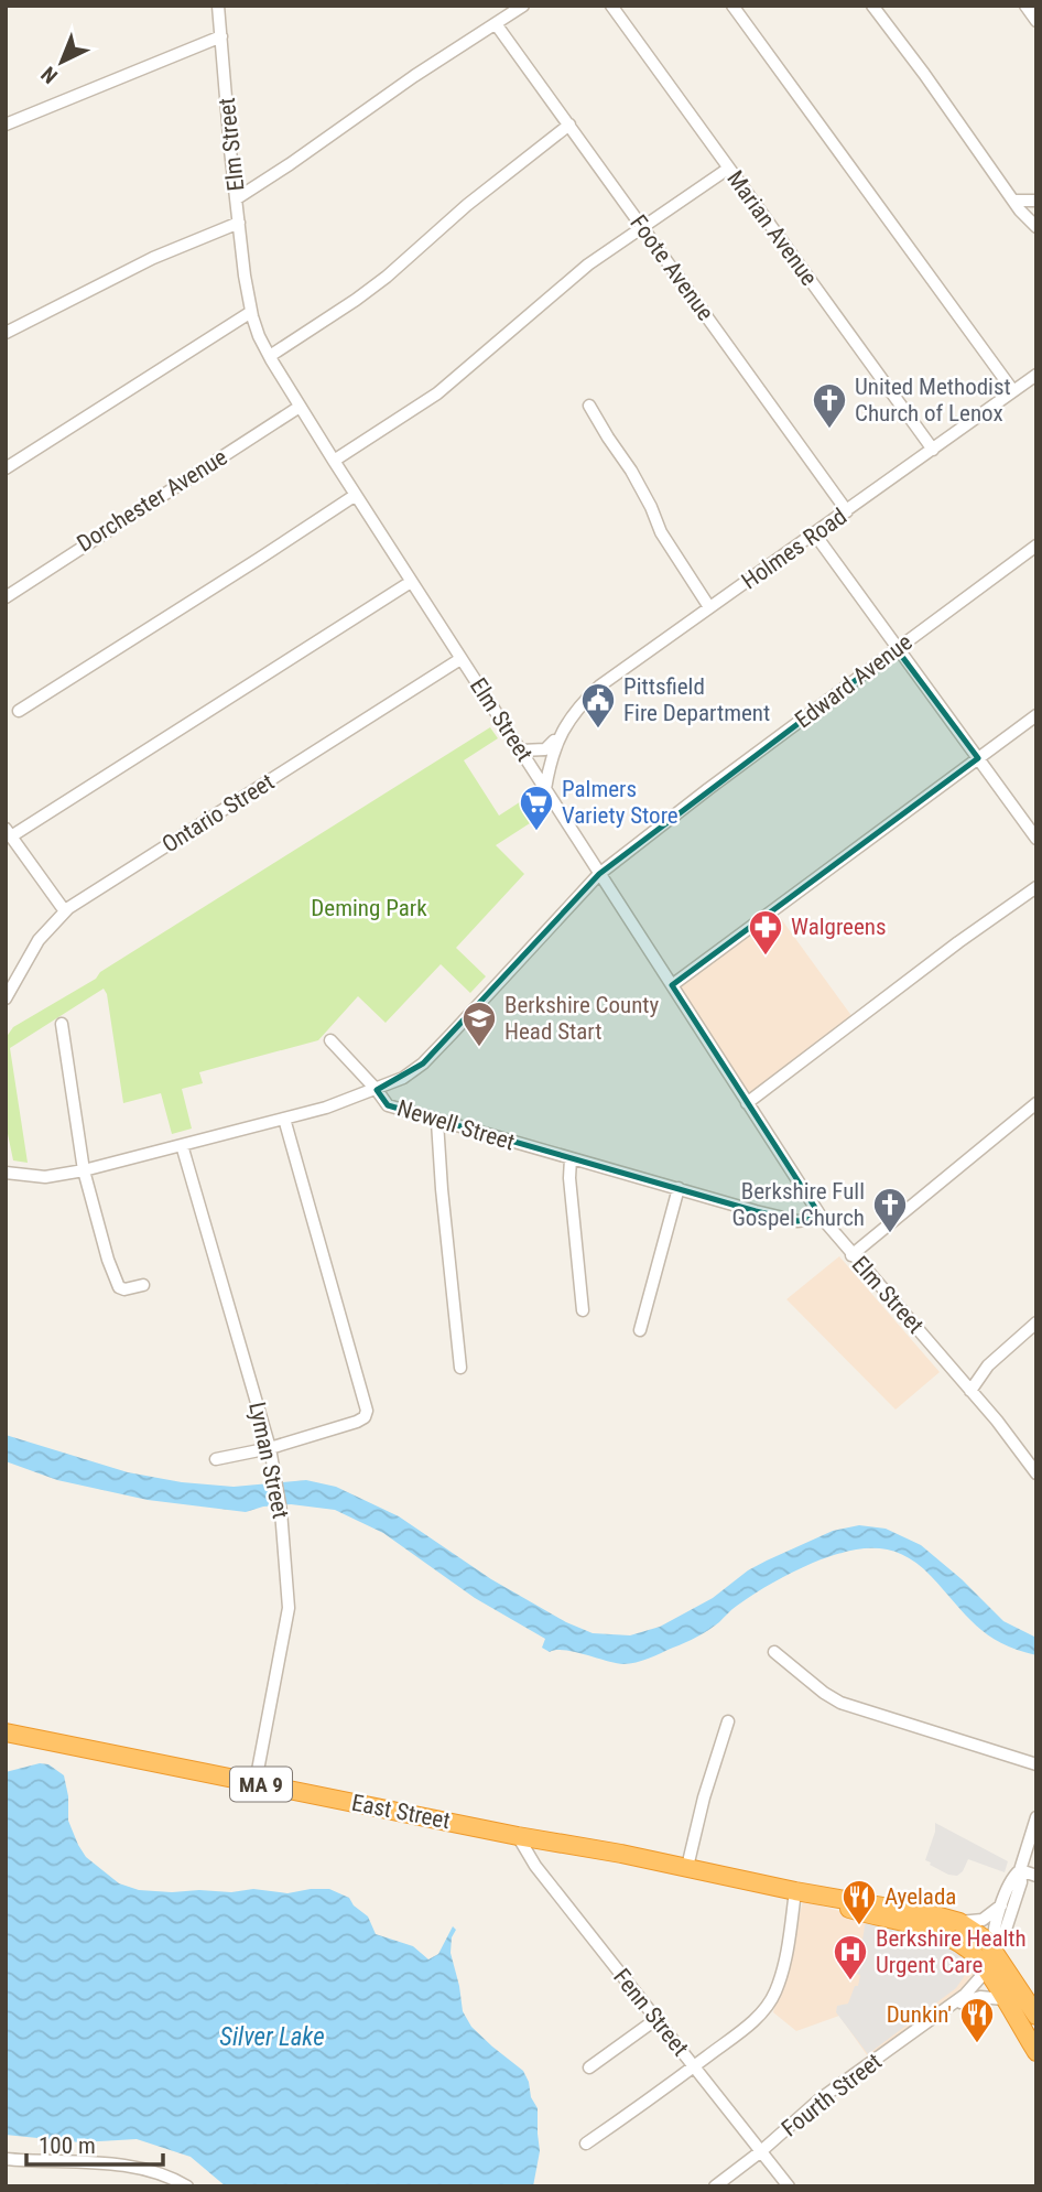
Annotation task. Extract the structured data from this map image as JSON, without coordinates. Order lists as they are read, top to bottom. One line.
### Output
{"streets":{"highway":["MA 9","East Street"],"street":["Elm Street","Marian Avenue","Foote Avenue","Dorchester Avenue","Holmes Road","Edward Avenue","Ontario Street","Newell Street","Lyman Street","Fenn Street","Fourth Street"]},"crossings":[["Elm Street","Dorchester Avenue"],["Elm Street","Holmes Road"],["Elm Street","Edward Avenue"],["Elm Street","Ontario Street"],["Elm Street","Newell Street"],["Marian Avenue","Holmes Road"],["Foote Avenue","Holmes Road"],["Edward Avenue","Newell Street"],["Newell Street","Lyman Street"],["Lyman Street","East Street"],["East Street","Fenn Street"],["East Street","Fourth Street"],["Fenn Street","Fourth Street"]],"water":["Silver Lake"],"parks":["Deming Park"],"places":{"church":["United Methodist Church of Lenox","Berkshire Full Gospel Church"],"public building":["Pittsfield Fire Department"],"supermarket":["Palmers Variety Store"],"pharmacy":["Walgreens"],"school or university":["Berkshire County Head Start"],"restaurant":["Ayelada","Dunkin'"],"hospital":["Berkshire Health Urgent Care"]},"scale_bar":"100 m","north":"bottom left"}
